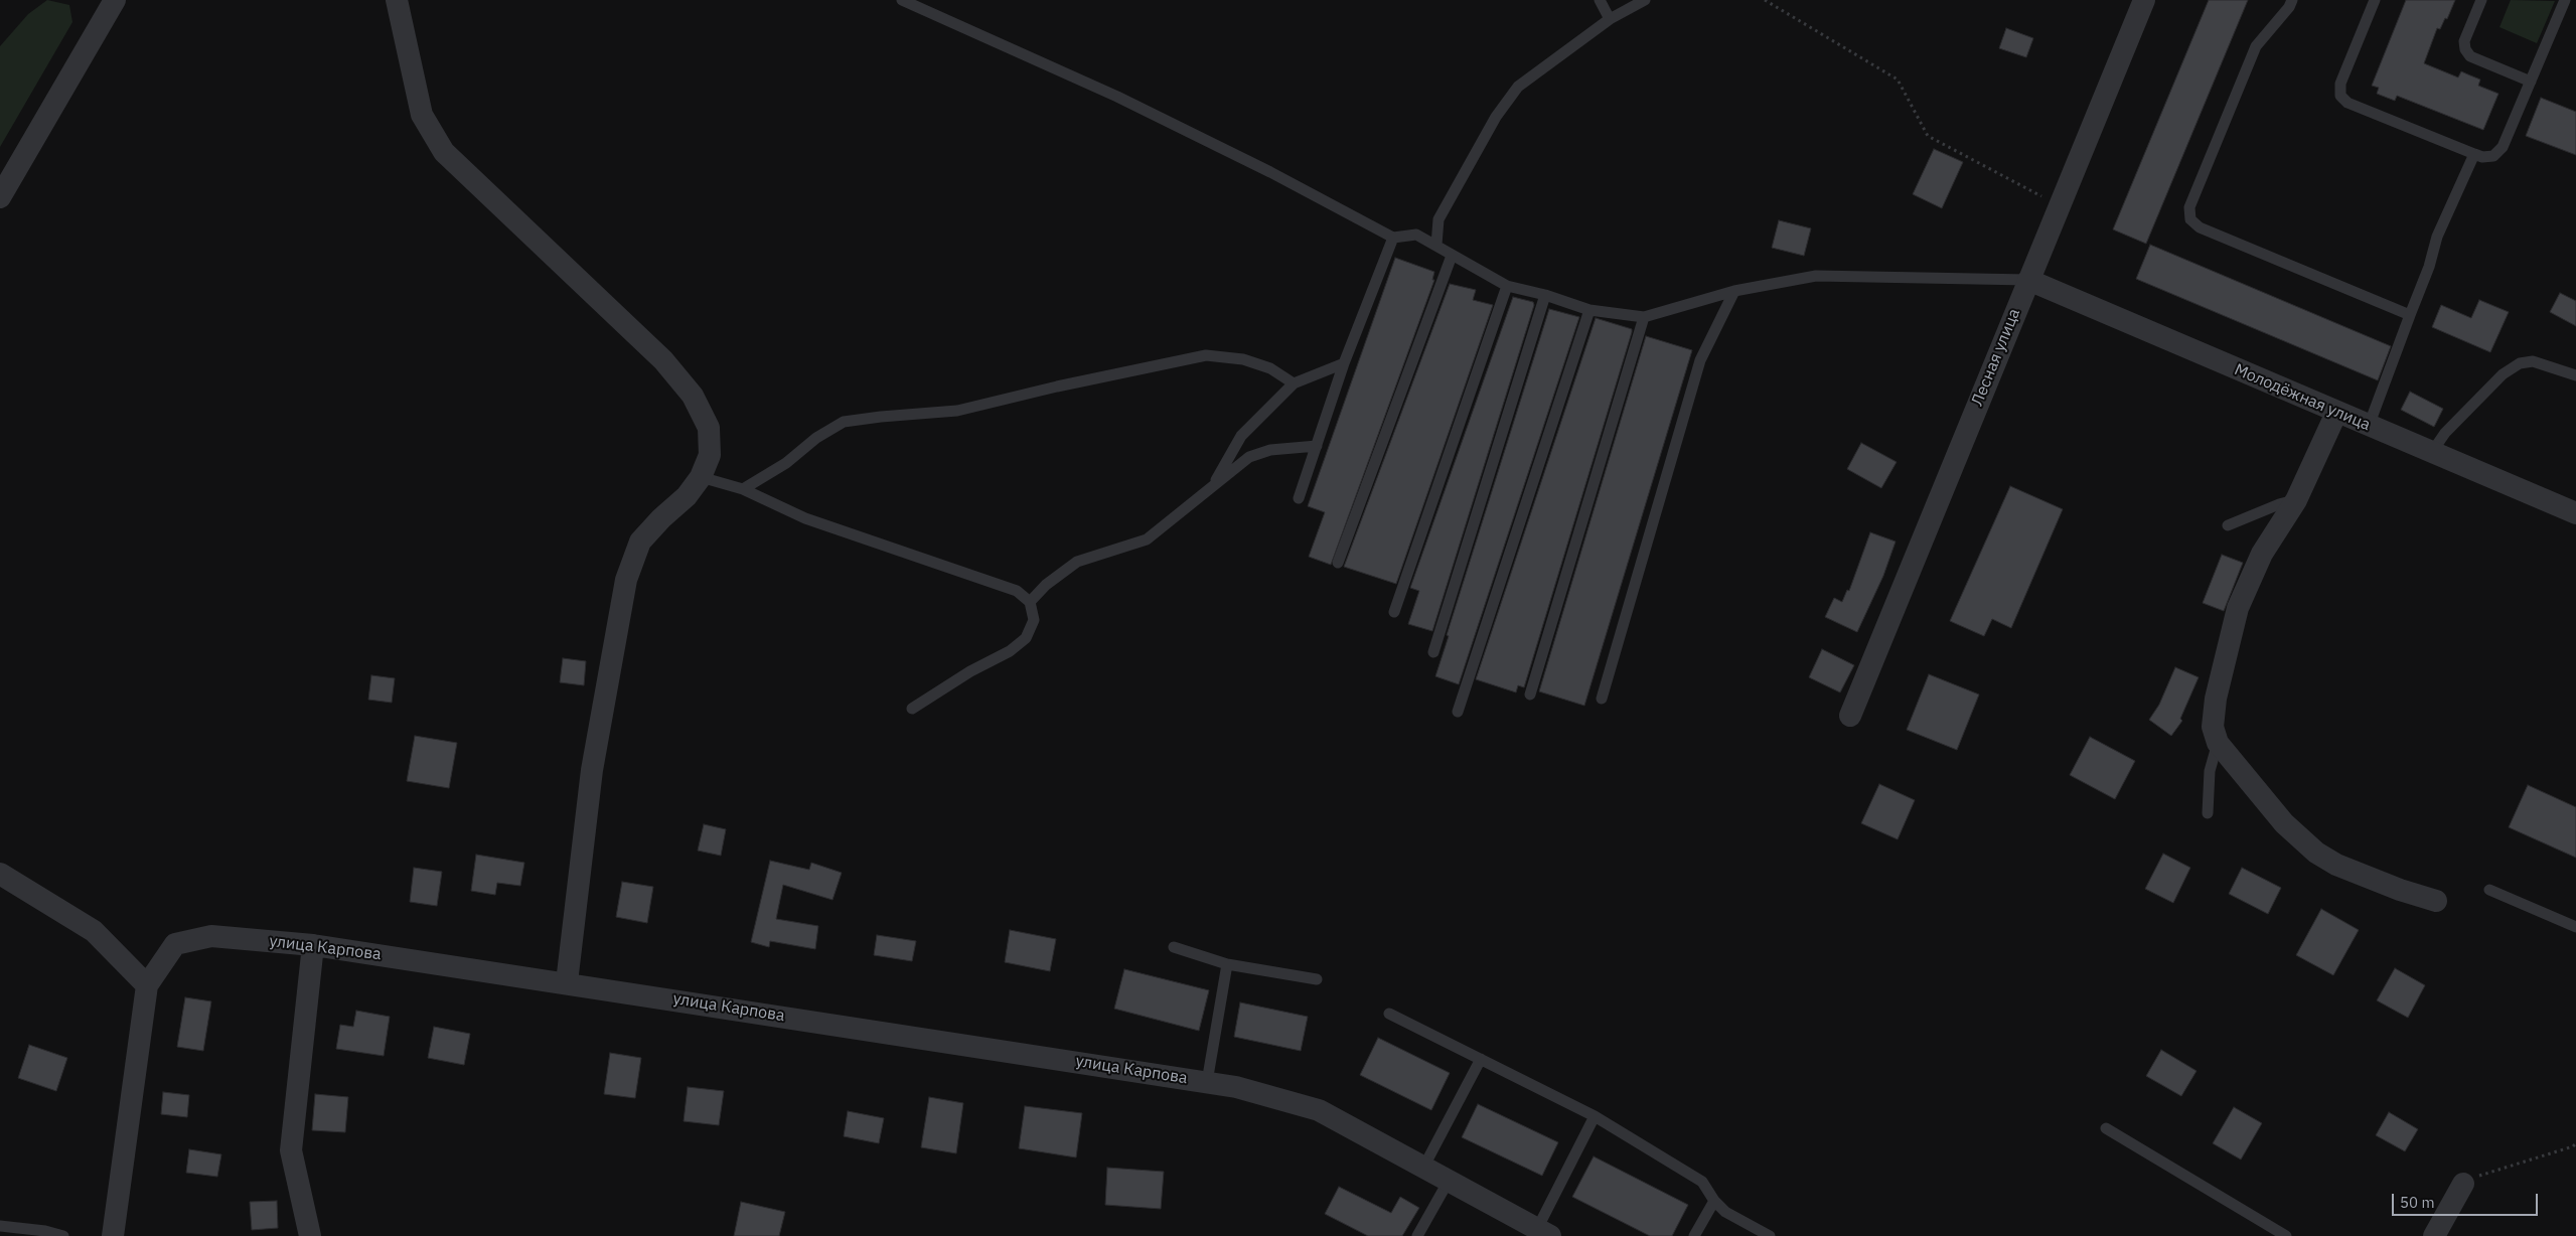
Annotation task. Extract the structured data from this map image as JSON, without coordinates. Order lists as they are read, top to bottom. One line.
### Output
{"streets":{"street":["Лесная улица","Молодёжная улица","улица Карпова"]},"crossings":[["Лесная улица","Молодёжная улица"]],"scale_bar":"50 m"}
